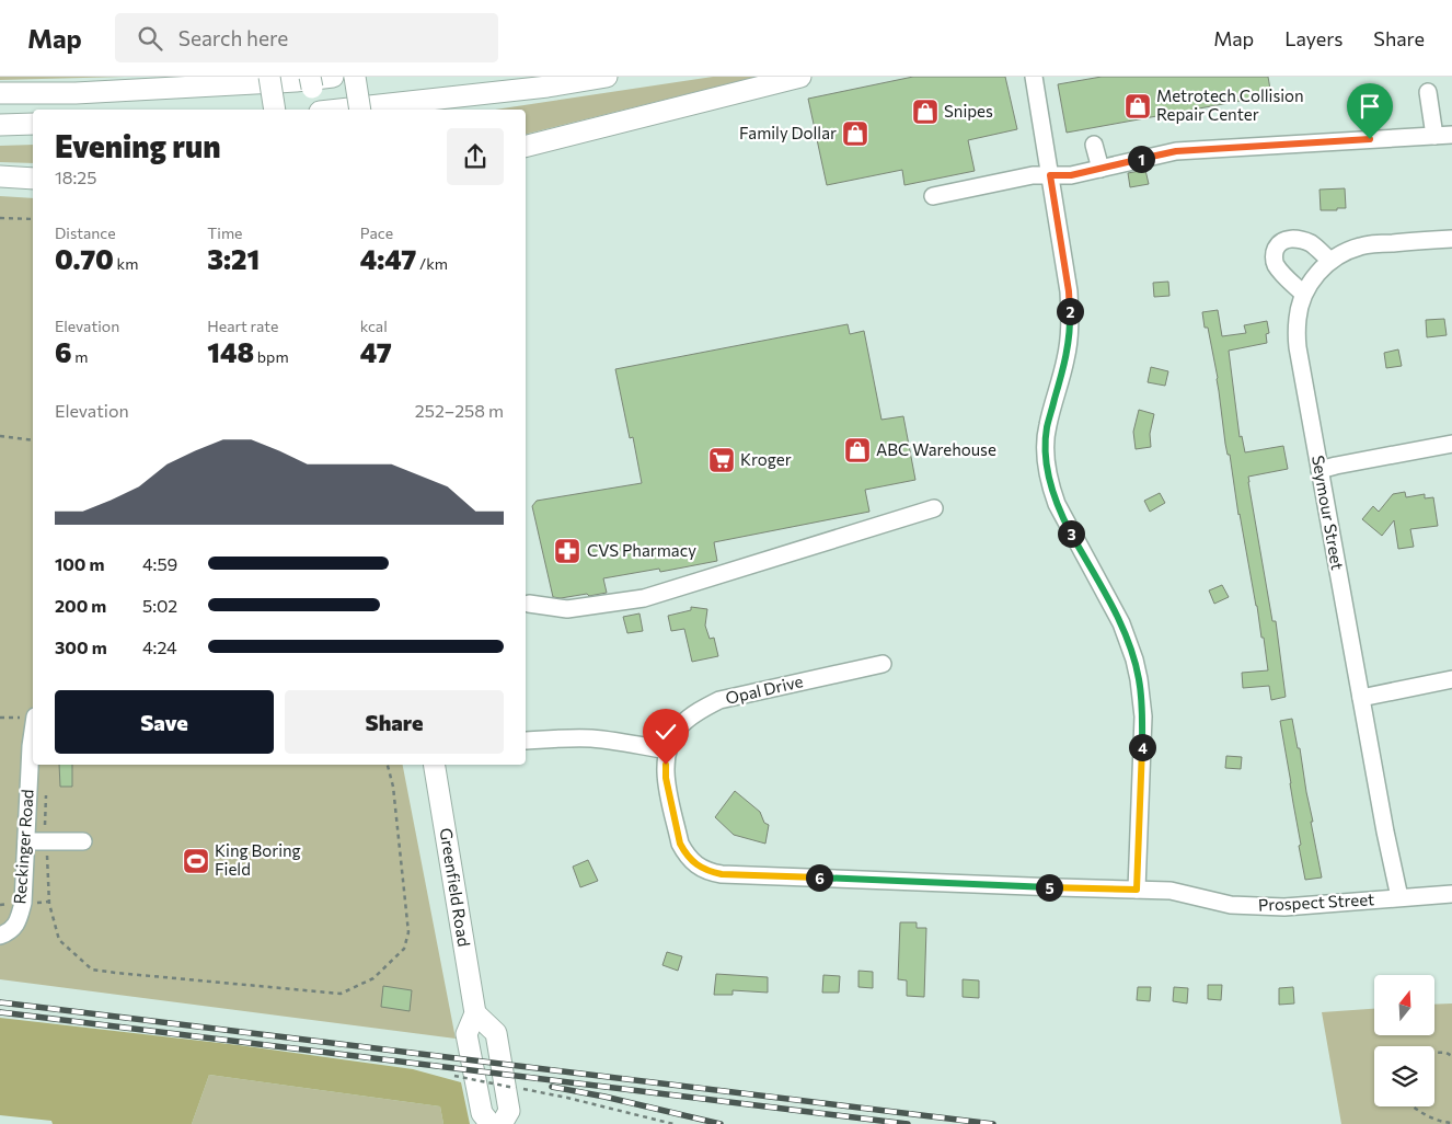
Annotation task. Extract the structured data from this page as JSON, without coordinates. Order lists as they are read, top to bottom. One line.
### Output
{"streets":{"main road":["Greenfield Road"],"street":["Seymour Street","Opal Drive","Reckinger Road","Prospect Street"]},"crossings":[["Seymour Street","Prospect Street"],["Opal Drive","Prospect Street"]],"places":{"shop":["Metrotech Collision Repair Center","Snipes","Family Dollar","ABC Warehouse"],"supermarket":["Kroger"],"pharmacy":["CVS Pharmacy"],"sports":["King Boring Field"]},"north":"top","page":{"header":"Map","search":"Search here","nav":["Map","Layers","Share"],"heading":["Evening run","18:25"],"pins":["1","2","3","4","6","5"],"stats":[["Distance","0.70 km"],["Time","3:21"],["Pace","4:47 /km"],["Elevation","6 m"],["Heart rate","148 bpm"],["kcal","47"]],"chart":["Elevation","252–258 m"],"list":[{"name":"100 m","note":"4:59"},{"name":"200 m","note":"5:02"},{"name":"300 m","note":"4:24"}],"buttons":["Save","Share"]}}
